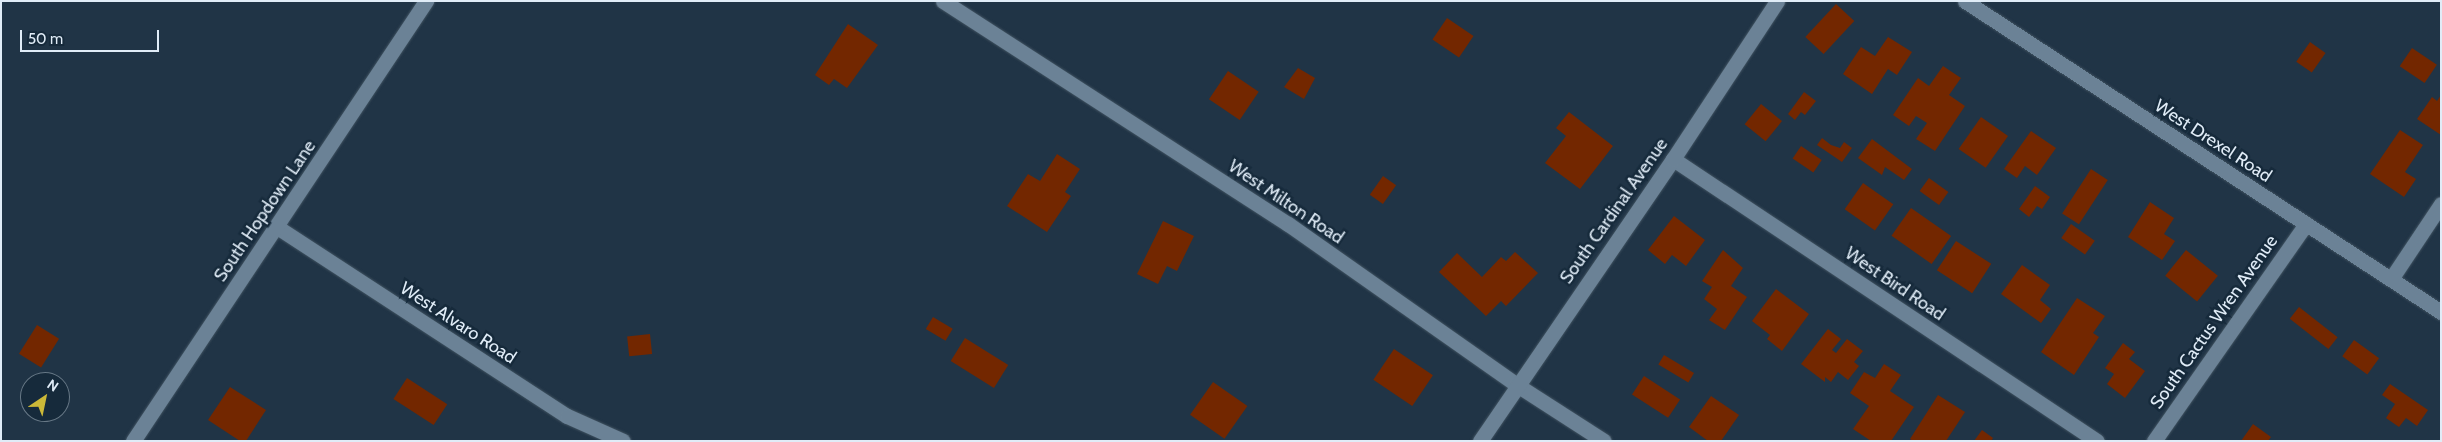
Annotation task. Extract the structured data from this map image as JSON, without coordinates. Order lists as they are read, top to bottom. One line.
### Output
{"streets":{"street":["West Drexel Road","West Milton Road","South Hopdown Lane","South Cardinal Avenue","West Bird Road","South Cactus Wren Avenue","West Alvaro Road"]},"crossings":[["West Drexel Road","South Cactus Wren Avenue"],["West Milton Road","South Cardinal Avenue"],["South Hopdown Lane","West Alvaro Road"],["South Cardinal Avenue","West Bird Road"]],"scale_bar":"50 m","north":"top right"}
